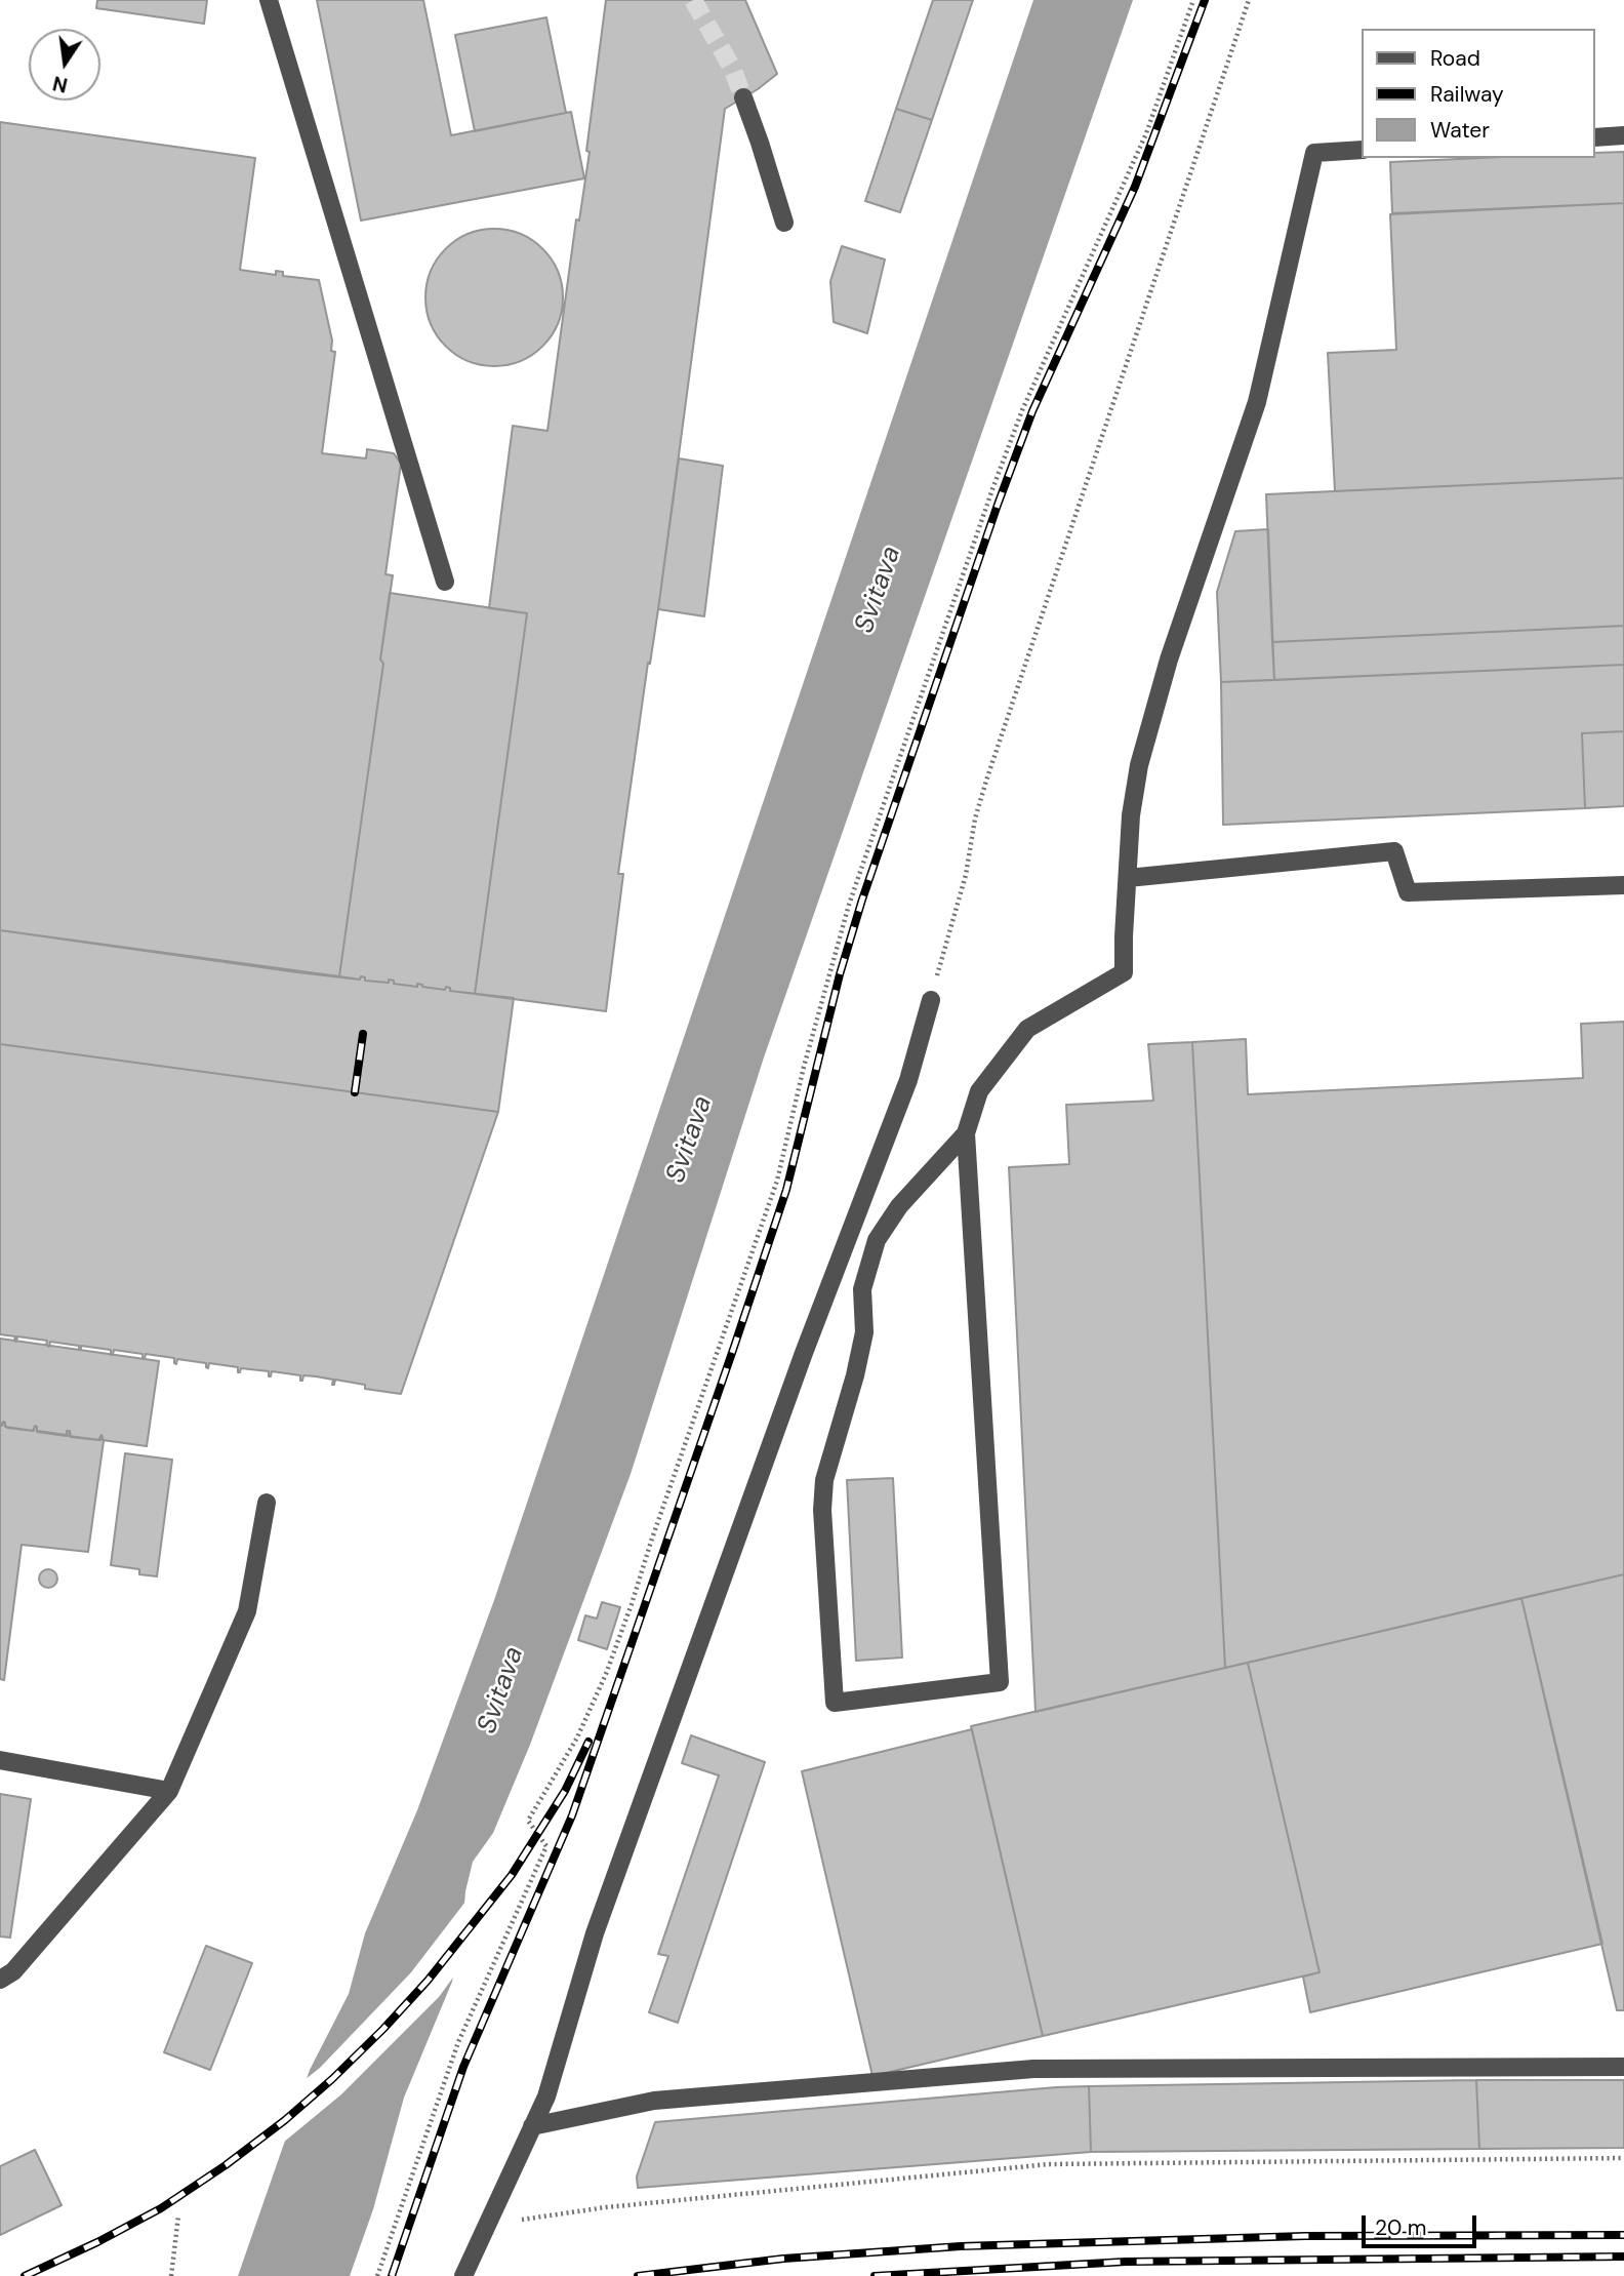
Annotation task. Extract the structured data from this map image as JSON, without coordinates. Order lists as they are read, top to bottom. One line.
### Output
{"water":["Svitava"],"legend":["Road","Railway","Water"],"scale_bar":"20 m","north":"bottom"}
